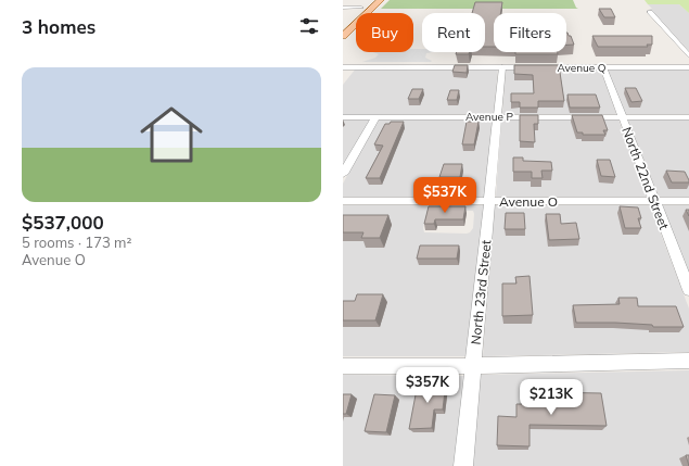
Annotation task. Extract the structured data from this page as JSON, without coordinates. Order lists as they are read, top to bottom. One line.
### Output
{"streets":{"street":["Avenue Q","Avenue P","North 22nd Street","Avenue O","North 23rd Street"]},"crossings":[["Avenue Q","North 22nd Street"],["Avenue Q","North 23rd Street"],["Avenue P","North 22nd Street"],["Avenue P","North 23rd Street"],["North 22nd Street","Avenue O"],["Avenue O","North 23rd Street"]],"page":{"heading":"3 homes","chip":["Buy","Rent","Filters"],"list":[{"name":"$537,000","note":"5 rooms · 173 m² · Avenue O"}],"price":["$537K","$357K","$213K"]}}
